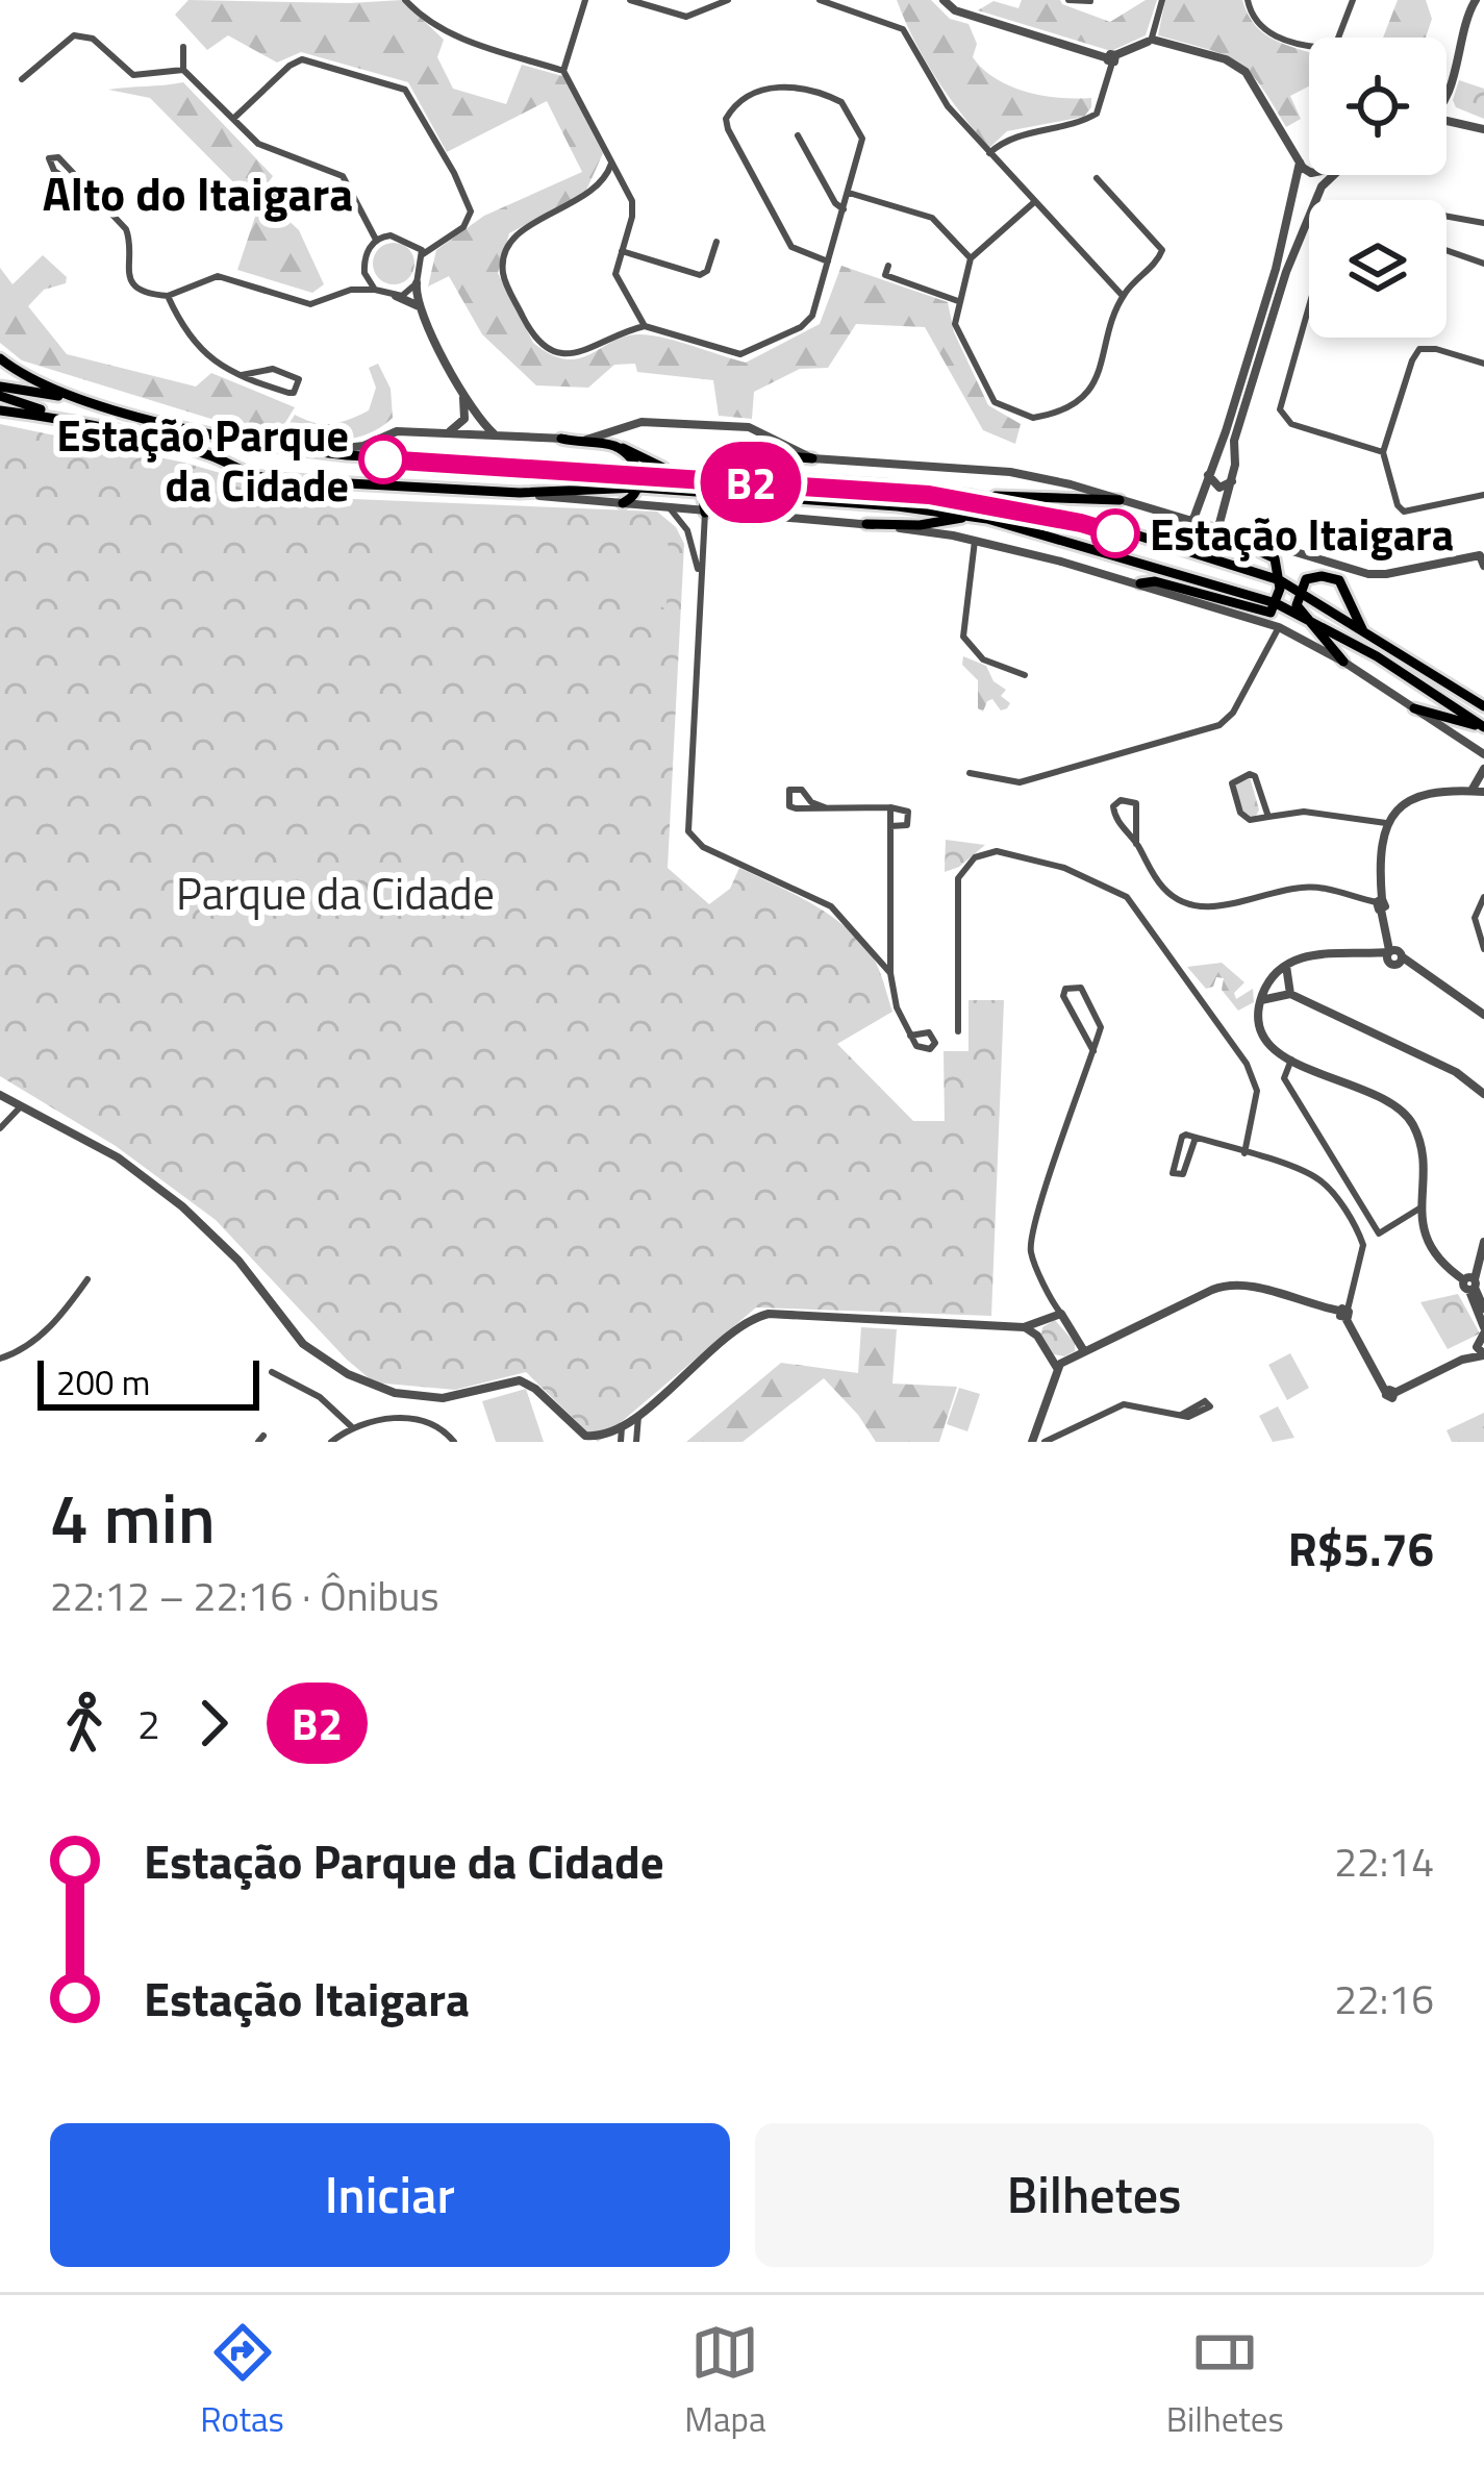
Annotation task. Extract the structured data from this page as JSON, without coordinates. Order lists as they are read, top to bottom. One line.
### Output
{"districts":["Alto do Itaigara"],"parks":["Parque da Cidade"],"places":["Estação Parque da Cidade","Estação Itaigara"],"lines":["bus line B2"],"scale_bar":"200 m","page":{"on_map":"B2","scale":"200 m","heading":["4 min","22:12 – 22:16 · Ônibus","R$5.76"],"legs":["2","B2"],"list":[{"name":"Estação Parque da Cidade","value":"22:14"},{"name":"Estação Itaigara","value":"22:16"}],"buttons":["Iniciar","Bilhetes"],"tabs":["Rotas","Mapa","Bilhetes"]}}
